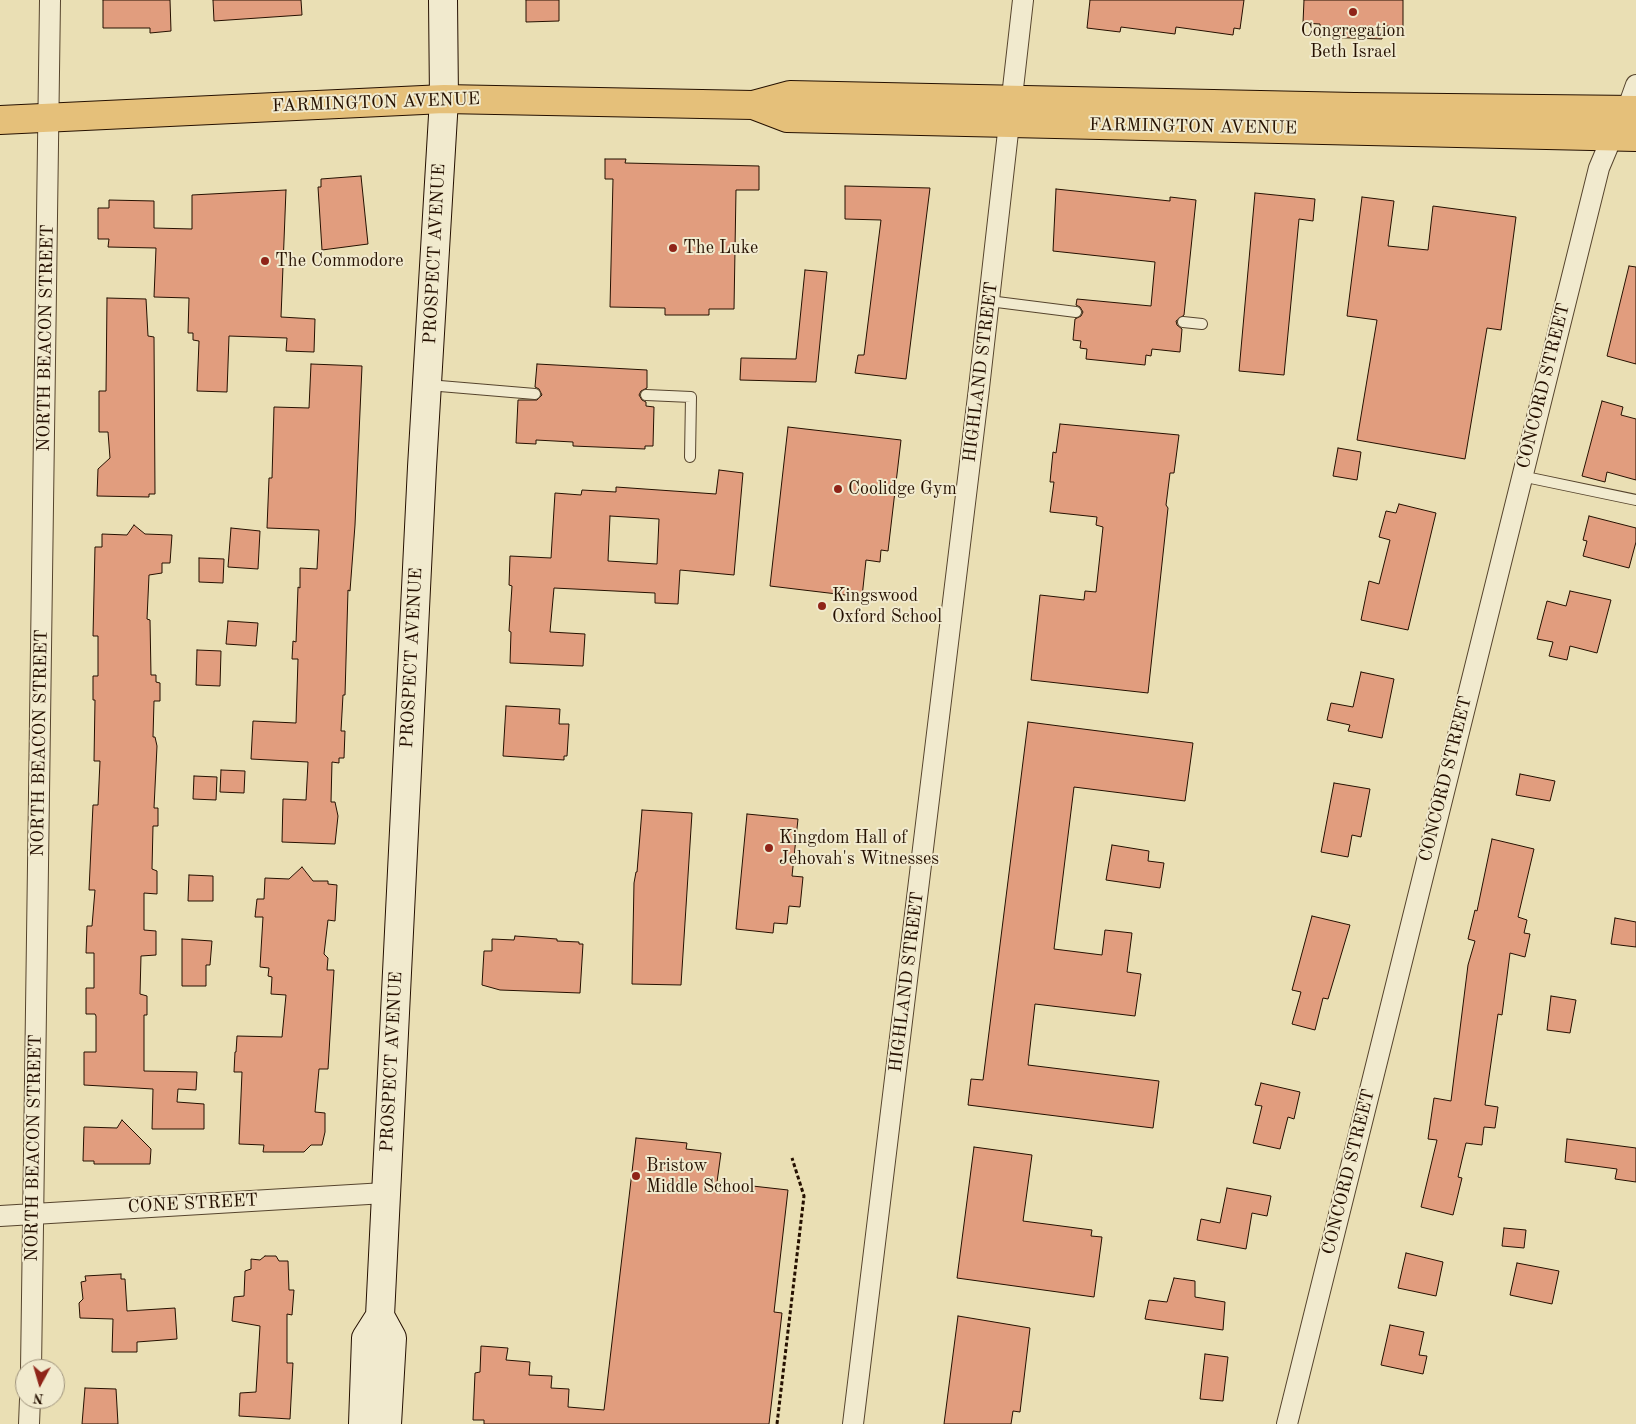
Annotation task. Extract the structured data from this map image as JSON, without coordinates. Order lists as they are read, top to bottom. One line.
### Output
{"streets":{"main road":["FARMINGTON AVENUE","PROSPECT AVENUE"],"street":["NORTH BEACON STREET","HIGHLAND STREET","CONCORD STREET","CONE STREET"]},"crossings":[["FARMINGTON AVENUE","PROSPECT AVENUE"],["FARMINGTON AVENUE","NORTH BEACON STREET"],["FARMINGTON AVENUE","HIGHLAND STREET"],["FARMINGTON AVENUE","CONCORD STREET"],["PROSPECT AVENUE","CONE STREET"],["NORTH BEACON STREET","CONE STREET"]],"places":["Congregation Beth Israel","The Luke","The Commodore","Coolidge Gym","Kingswood Oxford School","Kingdom Hall of Jehovah's Witnesses","Bristow Middle School"],"north":"bottom"}
